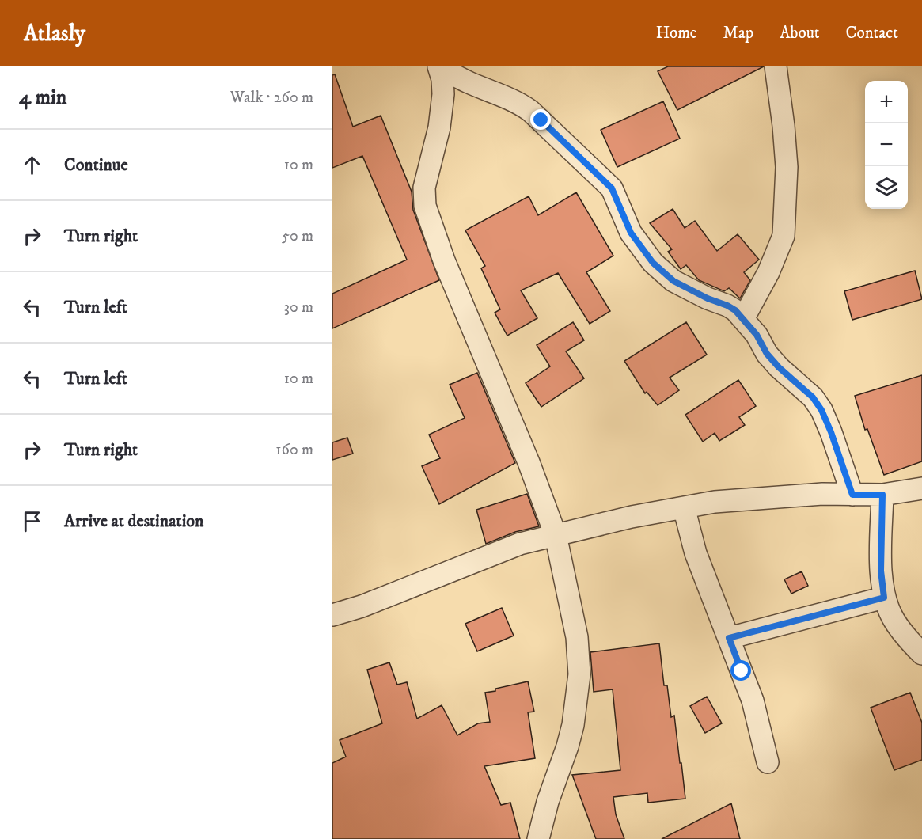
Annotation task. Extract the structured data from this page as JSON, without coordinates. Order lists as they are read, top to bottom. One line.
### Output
{"page":{"header":"Atlasly","nav":["Home","Map","About","Contact"],"heading":["4 min","Walk · 260 m"],"map_buttons":["+","−"],"list":[["Continue","10 m"],["Turn right","50 m"],["Turn left","30 m"],["Turn left","10 m"],["Turn right","160 m"],"Arrive at destination"]}}
